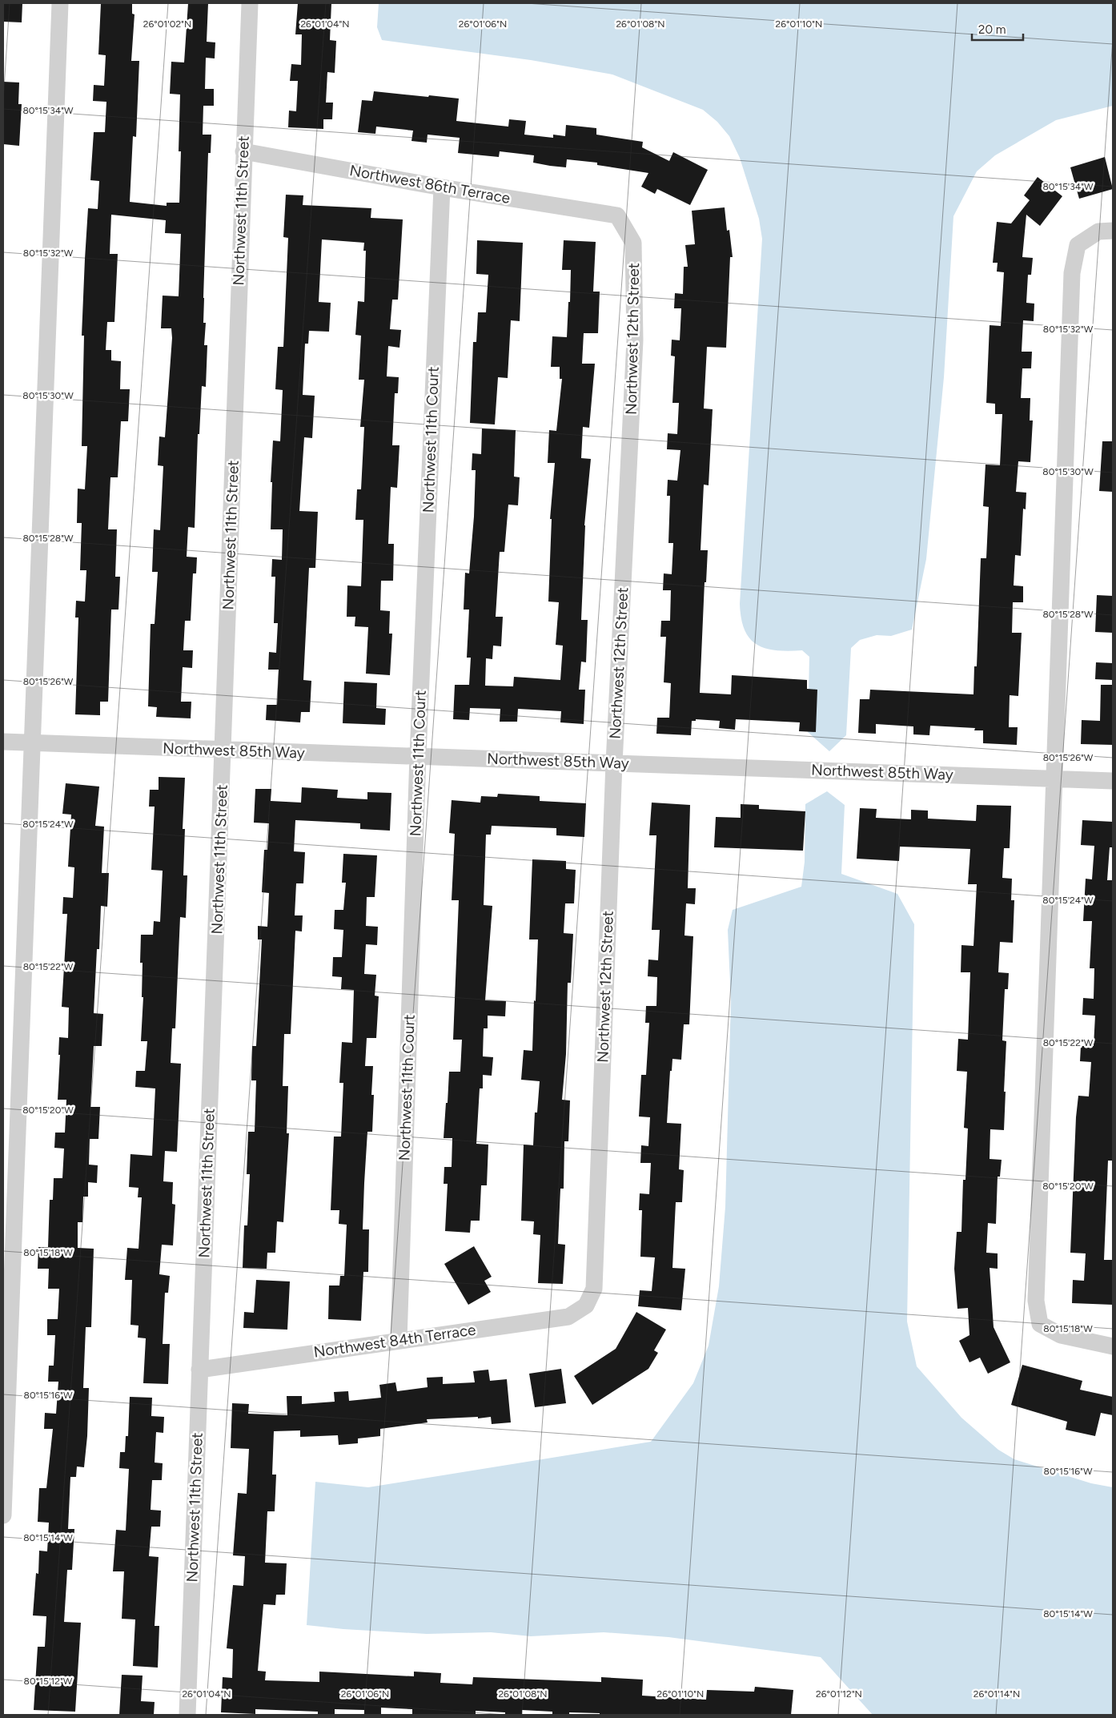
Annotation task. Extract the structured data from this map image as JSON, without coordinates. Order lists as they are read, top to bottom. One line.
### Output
{"streets":{"street":["Northwest 86th Terrace","Northwest 11th Street","Northwest 12th Street","Northwest 11th Court","Northwest 85th Way","Northwest 84th Terrace"]},"crossings":[["Northwest 86th Terrace","Northwest 11th Street"],["Northwest 86th Terrace","Northwest 12th Street"],["Northwest 86th Terrace","Northwest 11th Court"],["Northwest 11th Street","Northwest 85th Way"],["Northwest 11th Street","Northwest 84th Terrace"],["Northwest 12th Street","Northwest 85th Way"],["Northwest 12th Street","Northwest 84th Terrace"],["Northwest 11th Court","Northwest 85th Way"],["Northwest 11th Court","Northwest 84th Terrace"]],"scale_bar":"20 m","coordinates":["26°01'02\"N","26°01'04\"N","26°01'06\"N","26°01'08\"N","26°01'10\"N","80°15'34\"W","80°15'32\"W","80°15'30\"W","80°15'28\"W","80°15'26\"W","80°15'24\"W","80°15'22\"W","80°15'20\"W","80°15'18\"W","80°15'16\"W","80°15'14\"W","80°15'12\"W","26°01'12\"N","26°01'14\"N"]}
